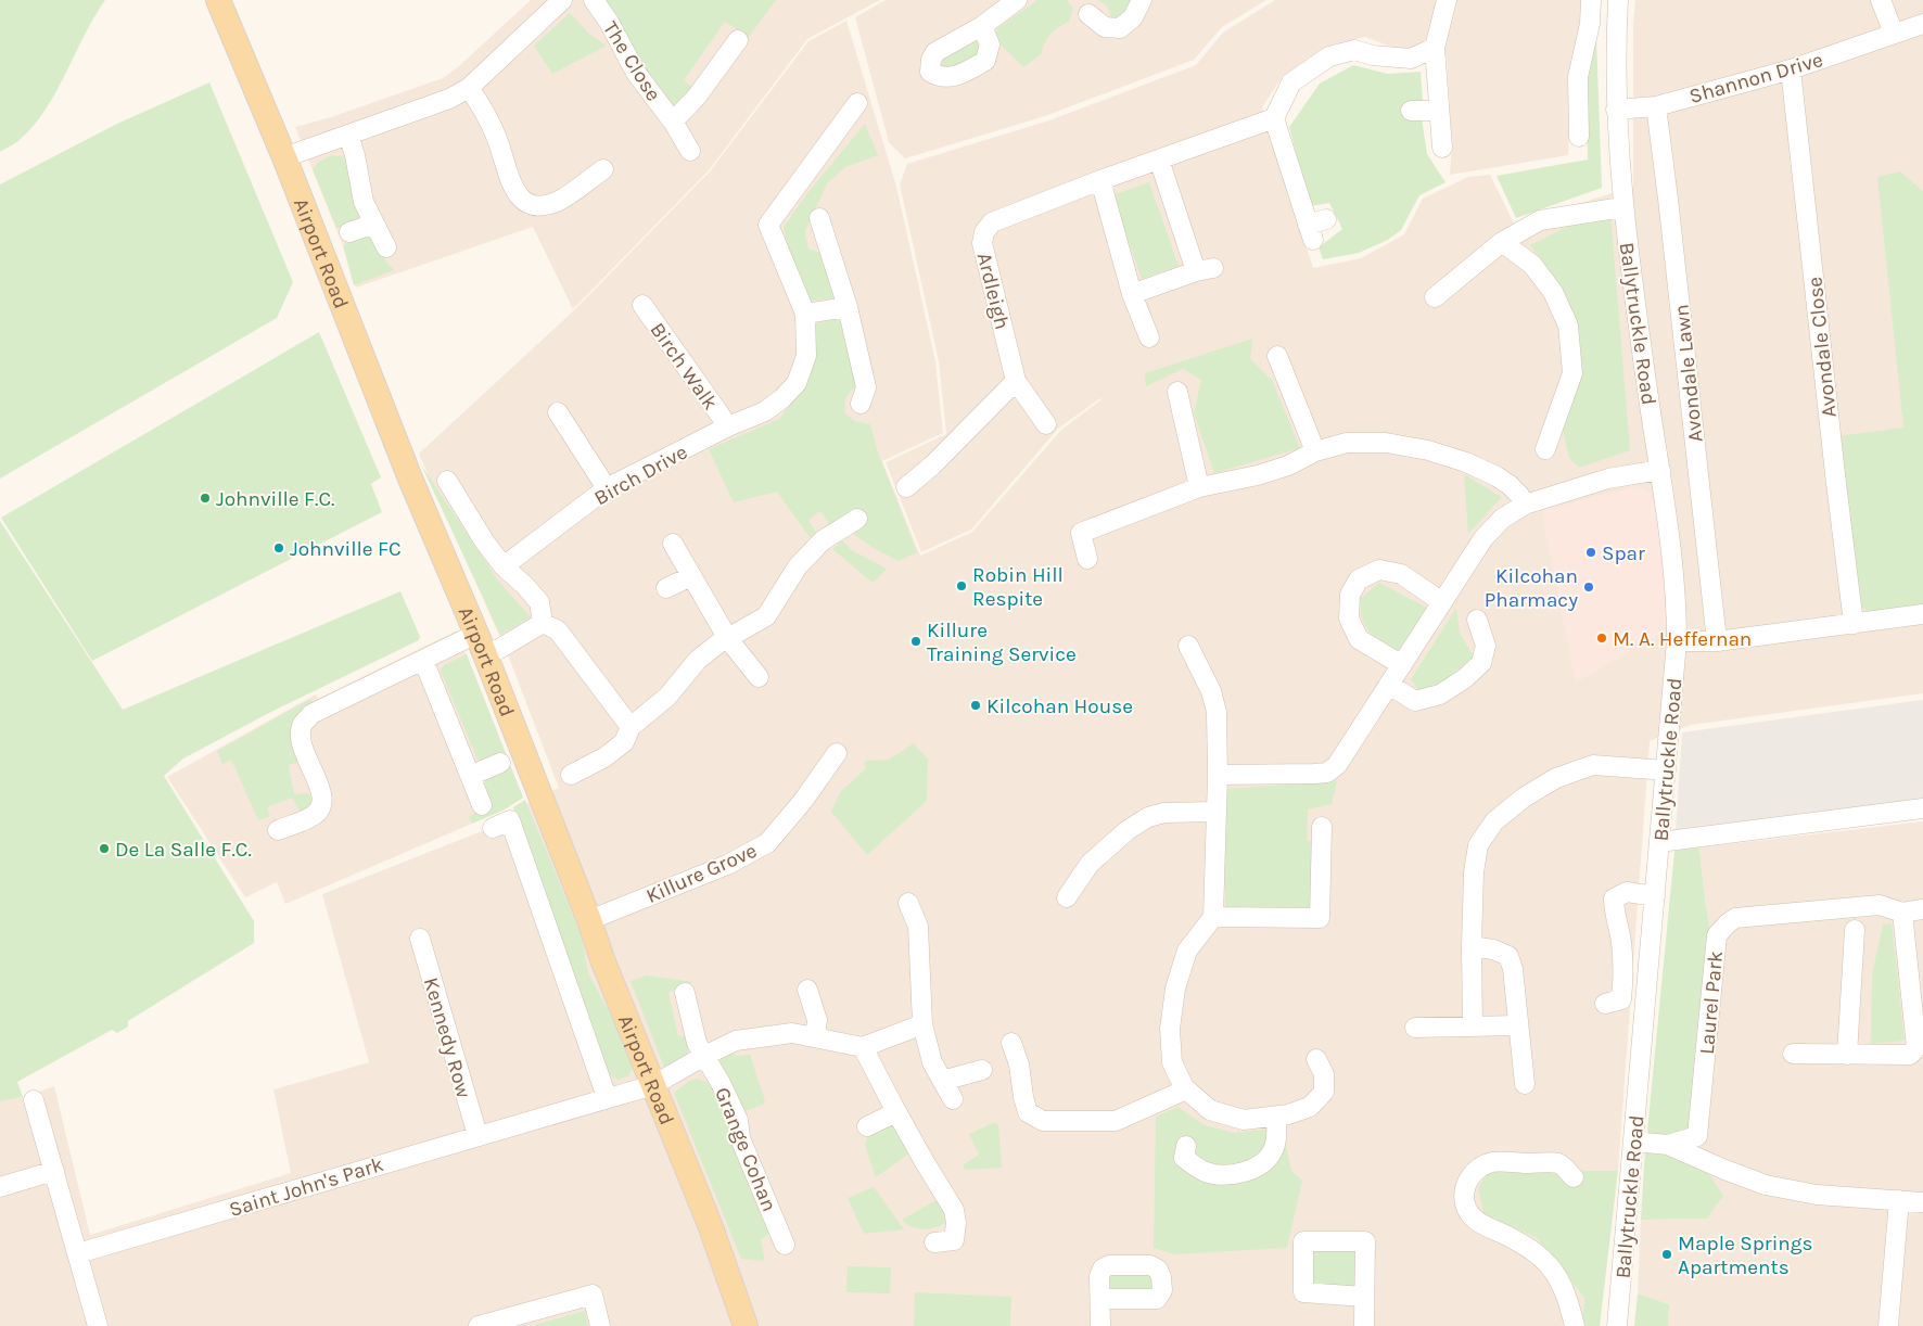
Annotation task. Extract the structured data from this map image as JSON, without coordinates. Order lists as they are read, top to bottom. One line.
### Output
{"streets":{"main road":["Airport Road"],"street":["The Close","Shannon Drive","Ardleigh","Ballytruckle Road","Avondale Close","Birch Walk","Avondale Lawn","Birch Drive","Killure Grove","Laurel Park","Kennedy Row","Grange Cohan","Saint John's Park"]},"crossings":[["Shannon Drive","Ballytruckle Road"],["Shannon Drive","Avondale Close"],["Shannon Drive","Avondale Lawn"],["Airport Road","Killure Grove"],["Airport Road","Saint John's Park"],["Ballytruckle Road","Laurel Park"],["Birch Walk","Birch Drive"],["Kennedy Row","Saint John's Park"]],"places":["Johnville F.C.","Johnville FC","Spar","Robin Hill Respite","Kilcohan Pharmacy","M. A. Heffernan","Killure Training Service","Kilcohan House","De La Salle F.C.","Maple Springs Apartments"]}
